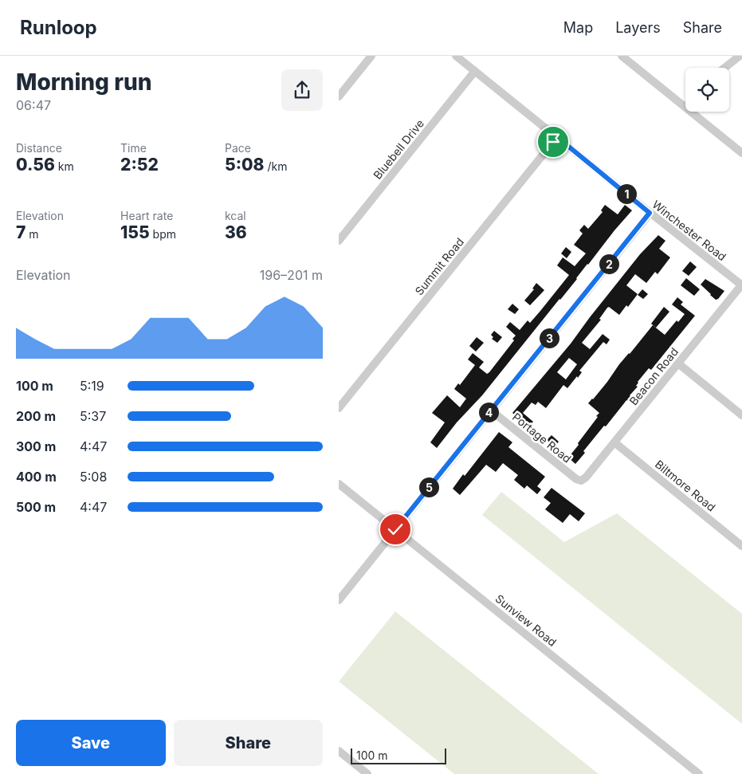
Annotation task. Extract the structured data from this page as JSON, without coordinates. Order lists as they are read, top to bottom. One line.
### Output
{"streets":{"street":["Bluebell Drive","Winchester Road","Summit Road","Beacon Road","Portage Road","Biltmore Road","Sunview Road"]},"crossings":[["Bluebell Drive","Winchester Road"],["Winchester Road","Summit Road"],["Winchester Road","Beacon Road"],["Beacon Road","Portage Road"],["Beacon Road","Biltmore Road"]],"scale_bar":"100 m","page":{"header":"Runloop","nav":["Map","Layers","Share"],"heading":["Morning run","06:47"],"stats":[["Distance","0.56 km"],["Time","2:52"],["Pace","5:08 /km"],["Elevation","7 m"],["Heart rate","155 bpm"],["kcal","36"]],"pins":["1","2","3","4","5"],"chart":["Elevation","196–201 m"],"list":[{"name":"100 m","note":"5:19"},{"name":"200 m","note":"5:37"},{"name":"300 m","note":"4:47"},{"name":"400 m","note":"5:08"},{"name":"500 m","note":"4:47"}],"buttons":["Save","Share"],"scale":"100 m"}}
